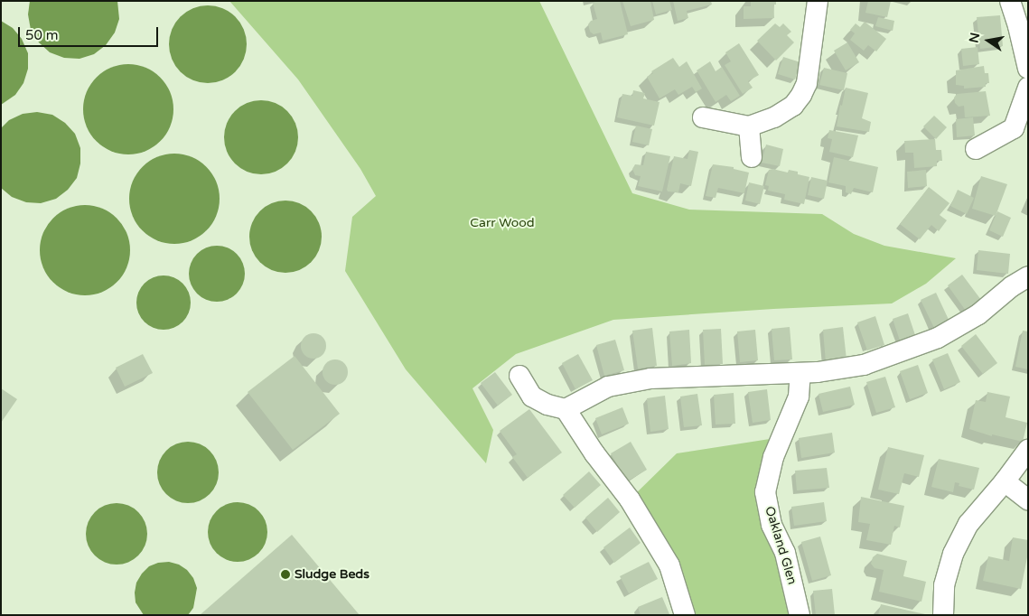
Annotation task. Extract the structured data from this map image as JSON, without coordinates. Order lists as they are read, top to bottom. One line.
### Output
{"streets":{"street":["Oakland Glen"]},"parks":["Carr Wood"],"places":["Sludge Beds"],"scale_bar":"50 m","north":"left"}
